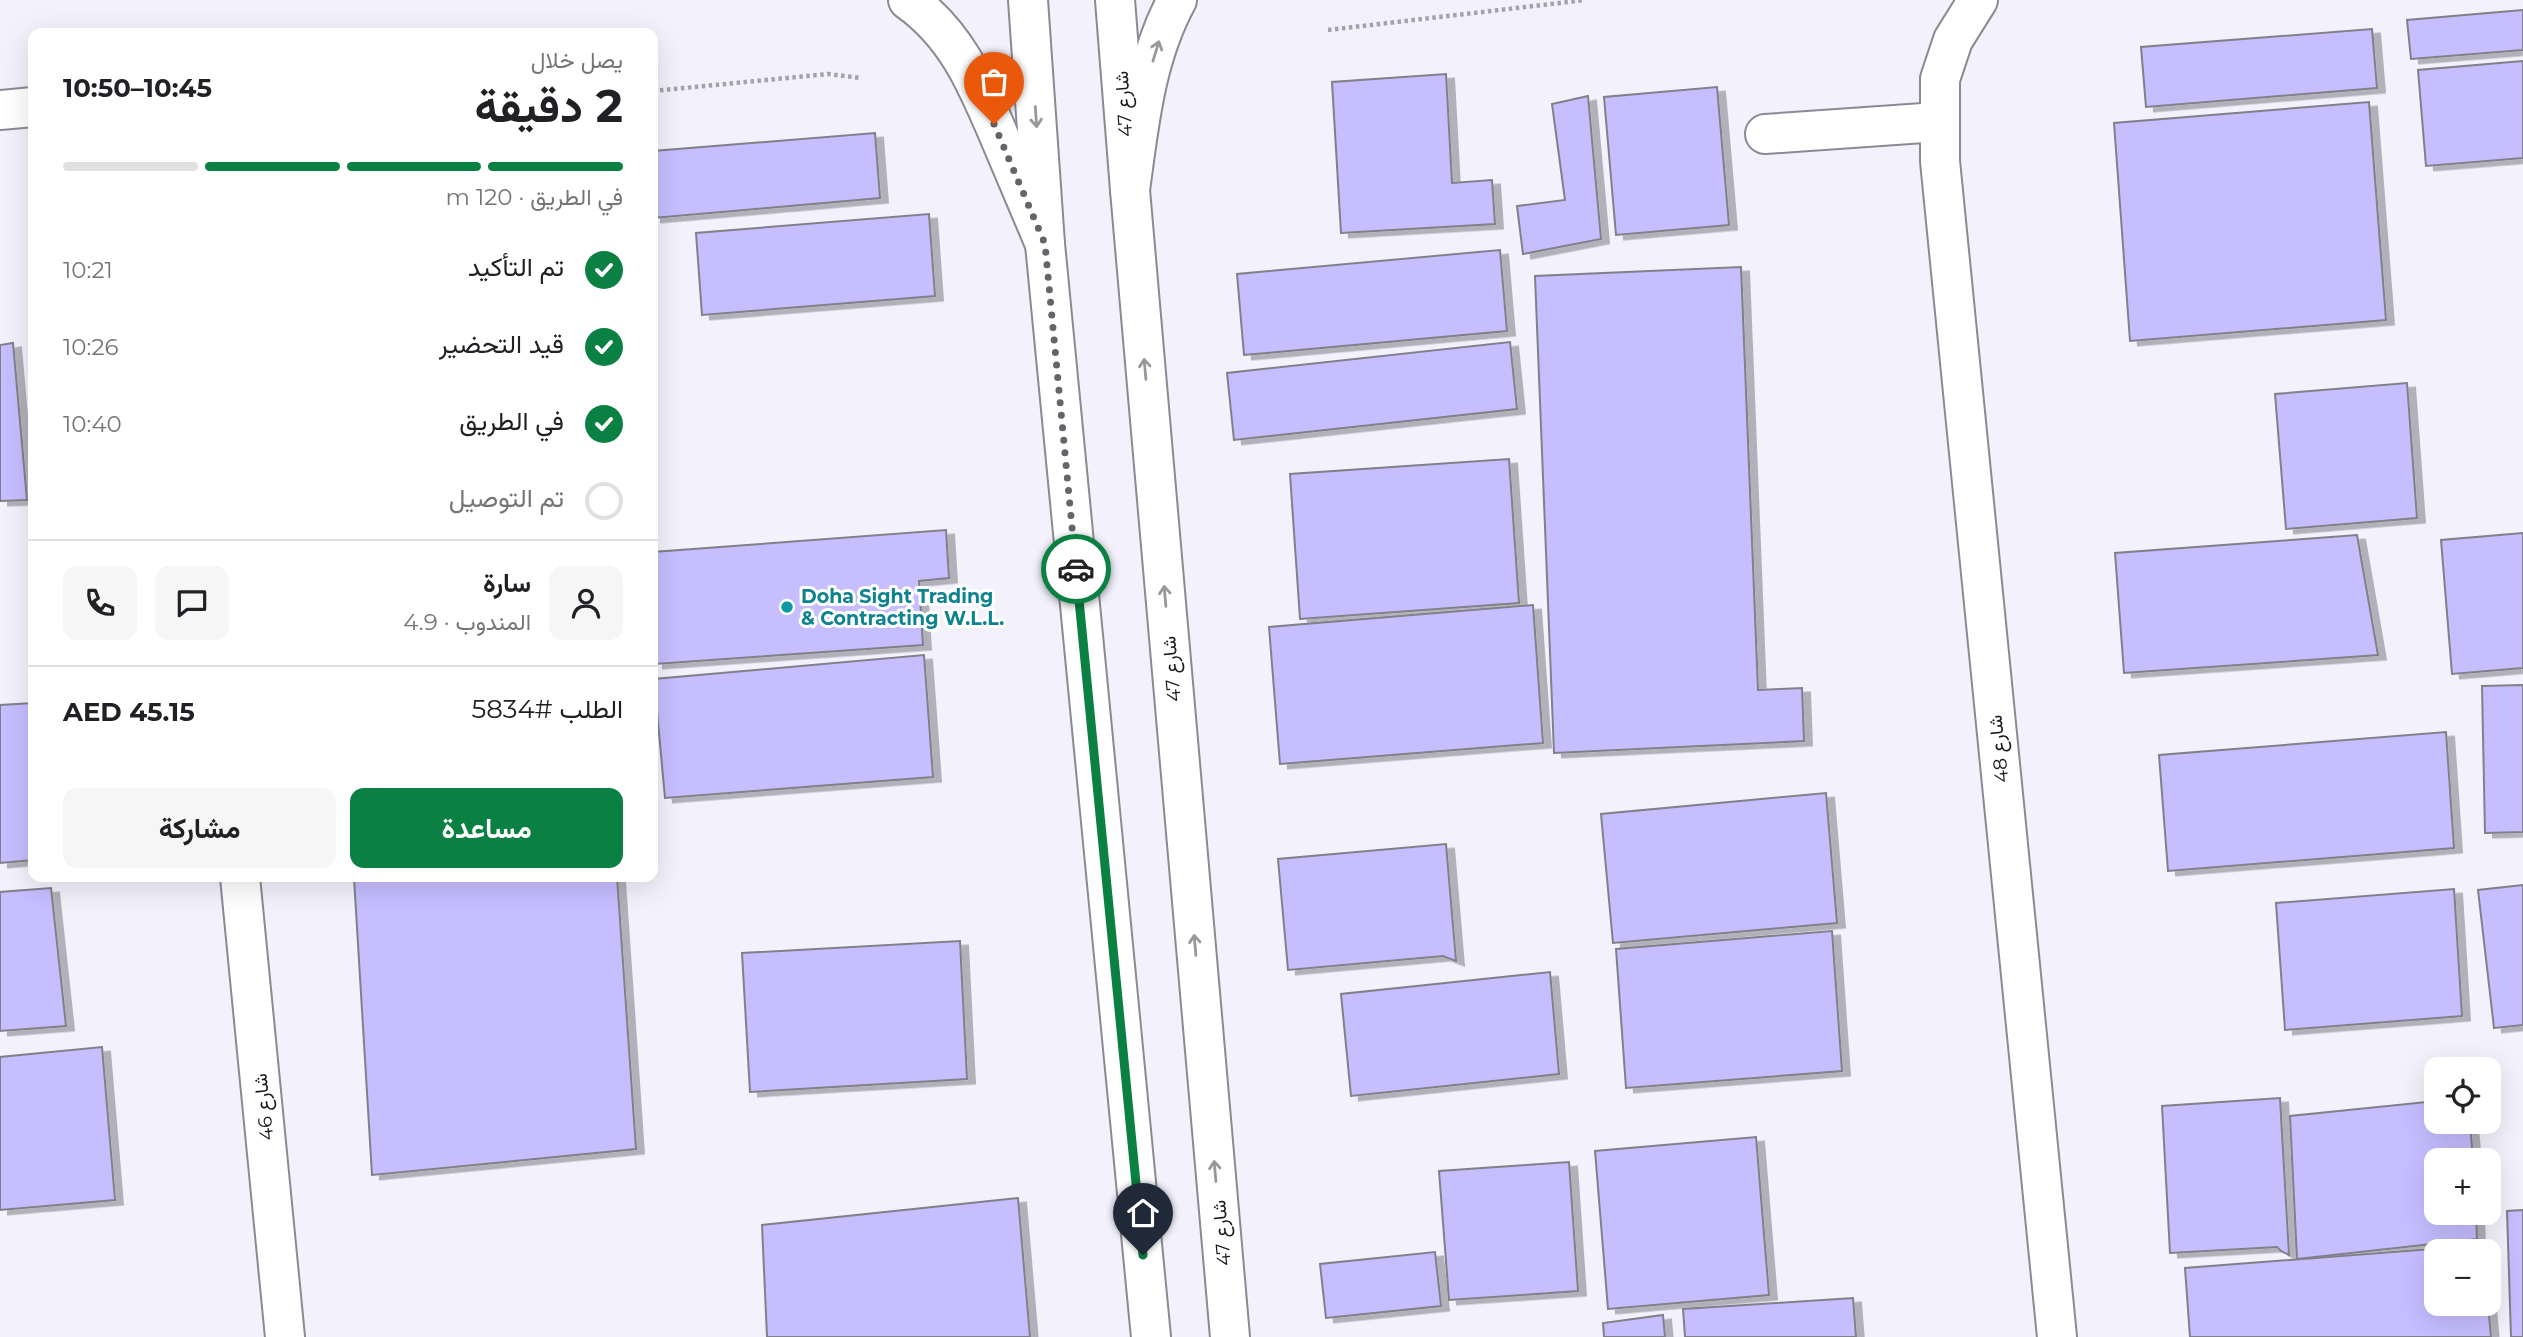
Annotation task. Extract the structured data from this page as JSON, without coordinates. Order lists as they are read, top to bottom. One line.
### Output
{"streets":{"street":["شارع 47","شارع 48","شارع 46"]},"places":["Doha Sight Trading & Contracting W.L.L."],"page":{"heading":["2 دقيقة","يصل خلال","10:45–10:50"],"panel":["سارة","المندوب · 4.9","الطلب #5834","AED 45.15"],"bar":"في الطريق · 120 m","list":[["تم التأكيد","10:21"],["قيد التحضير","10:26"],["في الطريق","10:40"],"تم التوصيل"],"buttons":["مساعدة","مشاركة"],"map_buttons":["+","−"]}}
